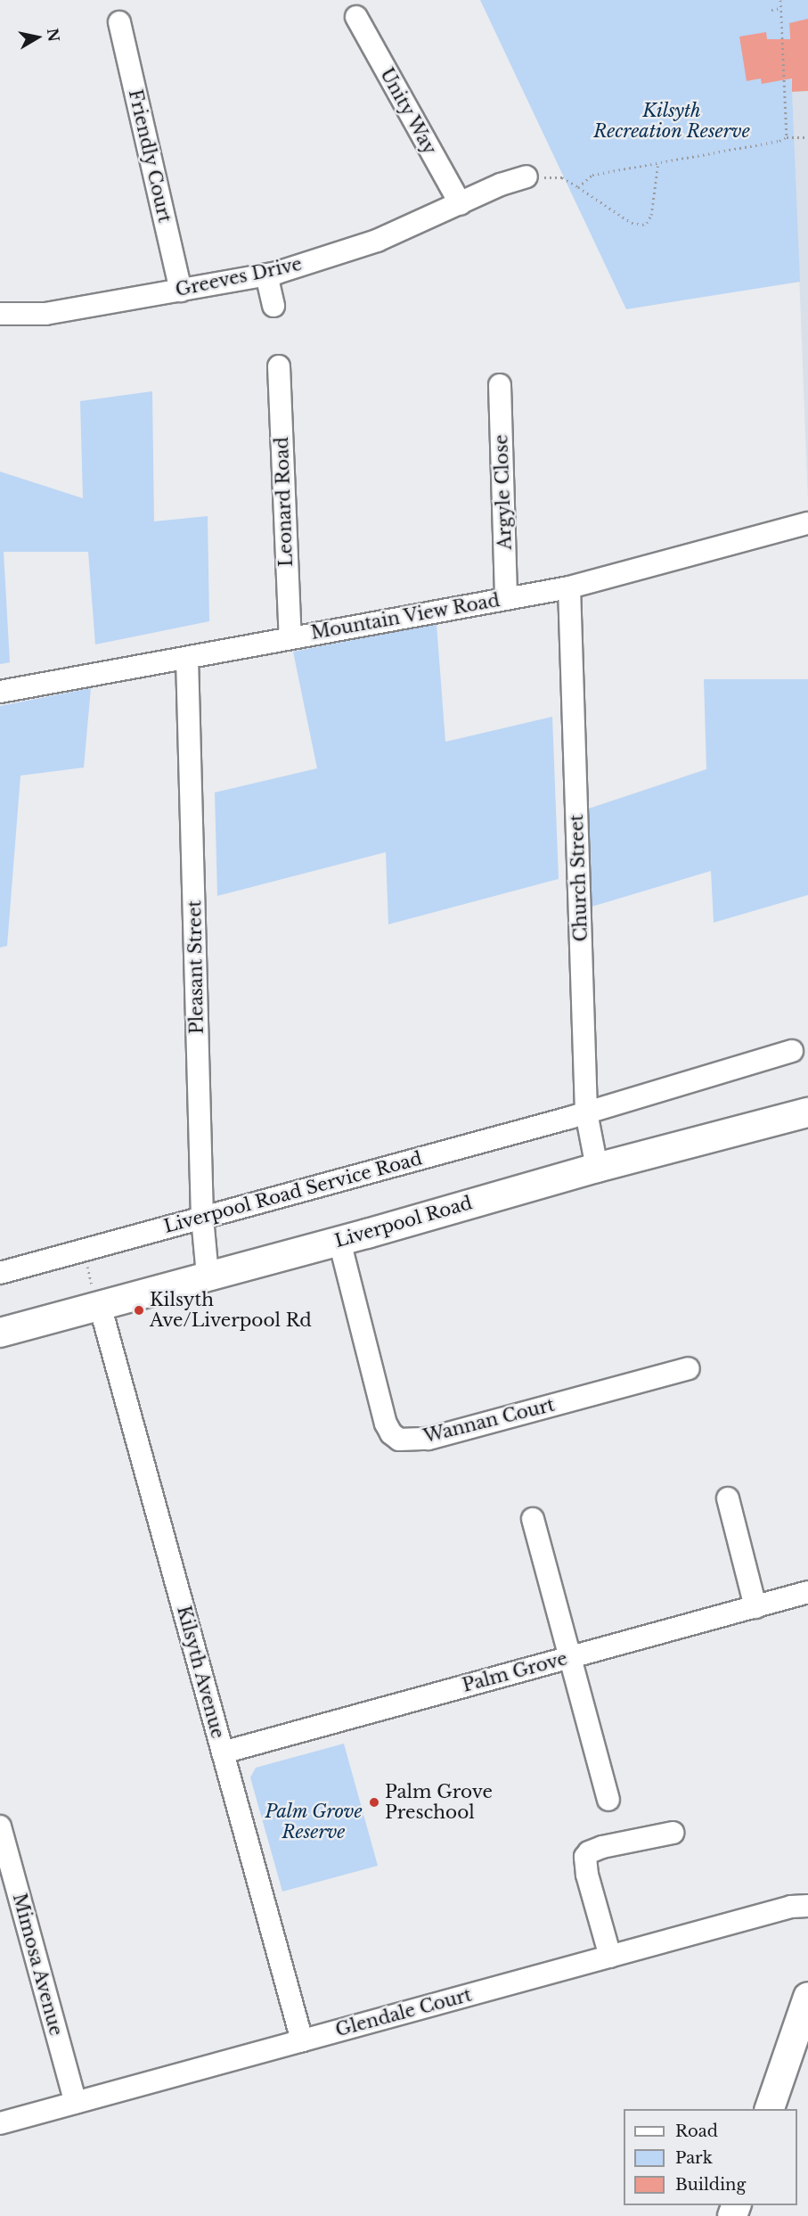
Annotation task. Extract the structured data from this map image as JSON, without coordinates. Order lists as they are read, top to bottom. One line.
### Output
{"streets":{"main road":["Liverpool Road"],"street":["Unity Way","Friendly Court","Greeves Drive","Argyle Close","Leonard Road","Mountain View Road","Church Street","Pleasant Street","Liverpool Road Service Road","Wannan Court","Kilsyth Avenue","Palm Grove","Mimosa Avenue","Glendale Court"]},"crossings":[["Unity Way","Greeves Drive"],["Friendly Court","Greeves Drive"],["Argyle Close","Mountain View Road"],["Leonard Road","Mountain View Road"],["Mountain View Road","Church Street"],["Mountain View Road","Pleasant Street"],["Church Street","Liverpool Road Service Road"],["Church Street","Liverpool Road"],["Pleasant Street","Liverpool Road Service Road"],["Pleasant Street","Liverpool Road"],["Liverpool Road","Wannan Court"],["Liverpool Road","Kilsyth Avenue"],["Kilsyth Avenue","Palm Grove"],["Kilsyth Avenue","Glendale Court"],["Mimosa Avenue","Glendale Court"]],"parks":["Kilsyth Recreation Reserve","Palm Grove Reserve"],"places":["Kilsyth Ave/Liverpool Rd","Palm Grove Preschool"],"legend":["Road","Park","Building"],"north":"right"}
